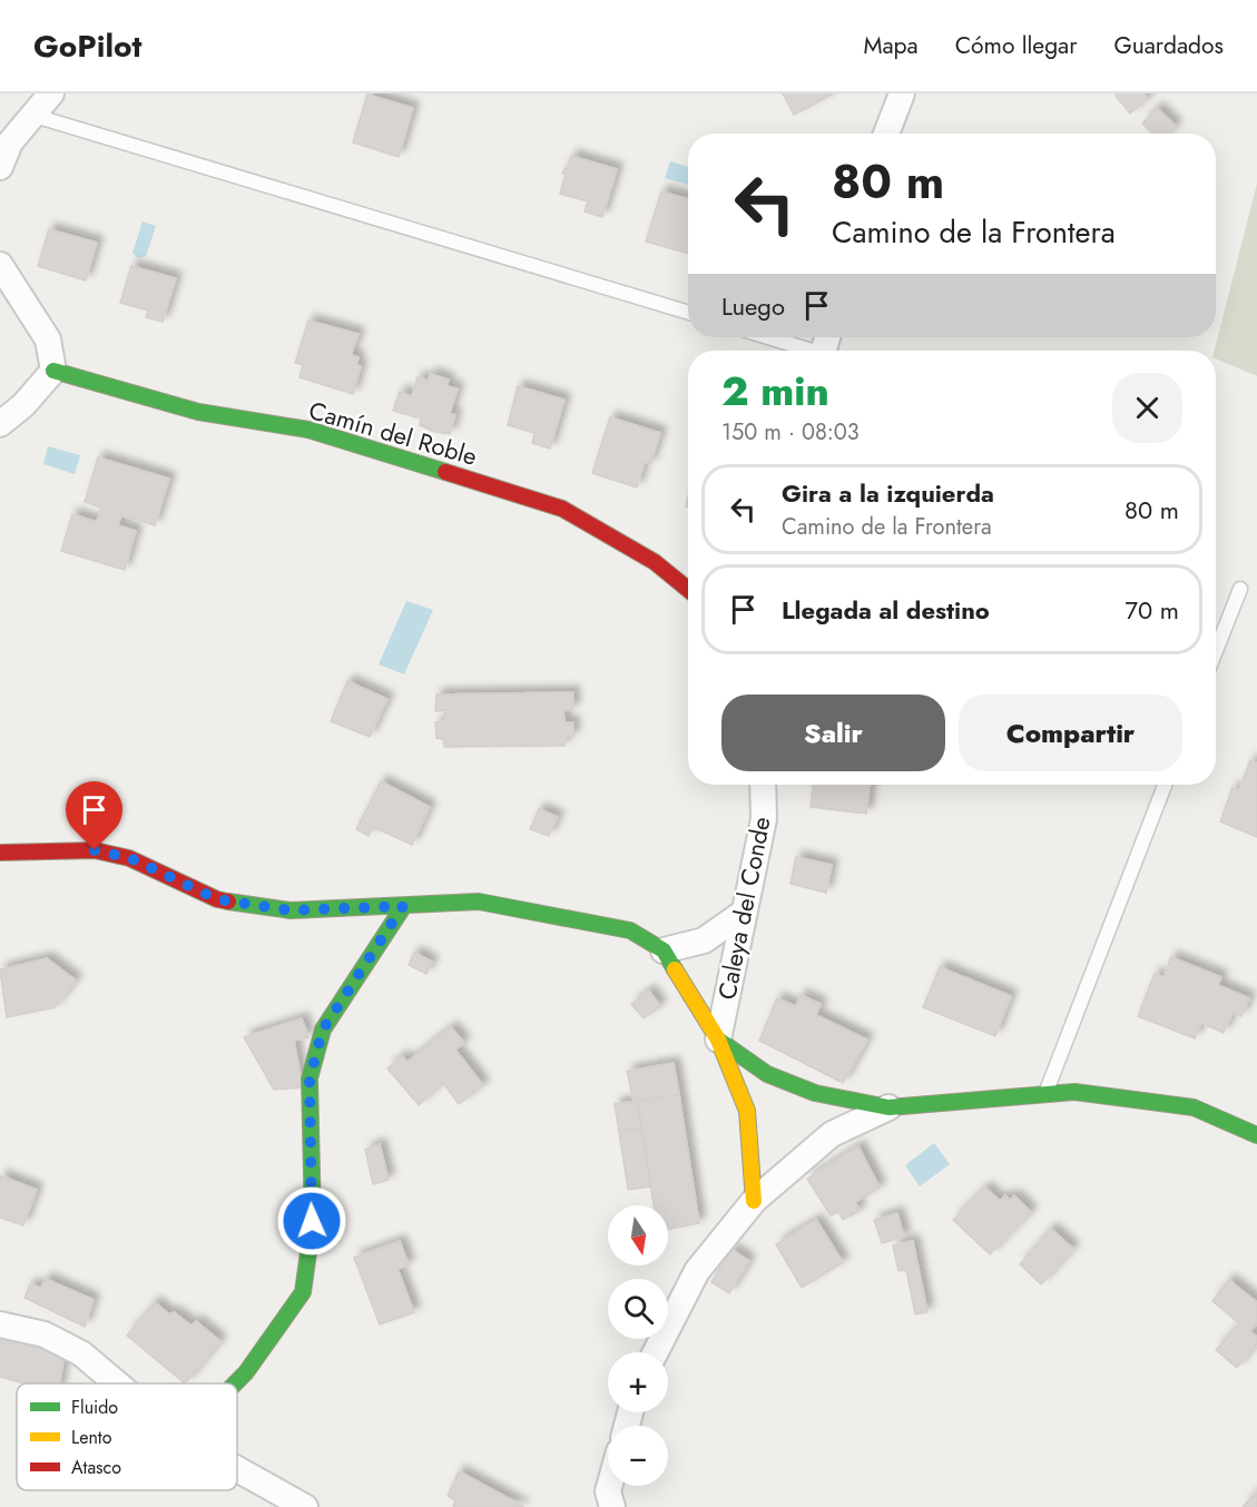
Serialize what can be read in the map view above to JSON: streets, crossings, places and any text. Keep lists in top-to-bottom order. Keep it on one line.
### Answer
{"streets":{"street":["Camín del Roble","Caleya del Conde"]},"legend":["Fluido","Lento","Atasco"],"north":"bottom","page":{"header":"GoPilot","nav":["Mapa","Cómo llegar","Guardados"],"turn":["80 m","Camino de la Frontera"],"then":"Luego","heading":["2 min","150 m · 08:03"],"list":[{"name":"Gira a la izquierda","note":"Camino de la Frontera","value":"80 m"},{"name":"Llegada al destino","value":"70 m"}],"buttons":["Salir","Compartir"],"map_buttons":["+","−"]}}
